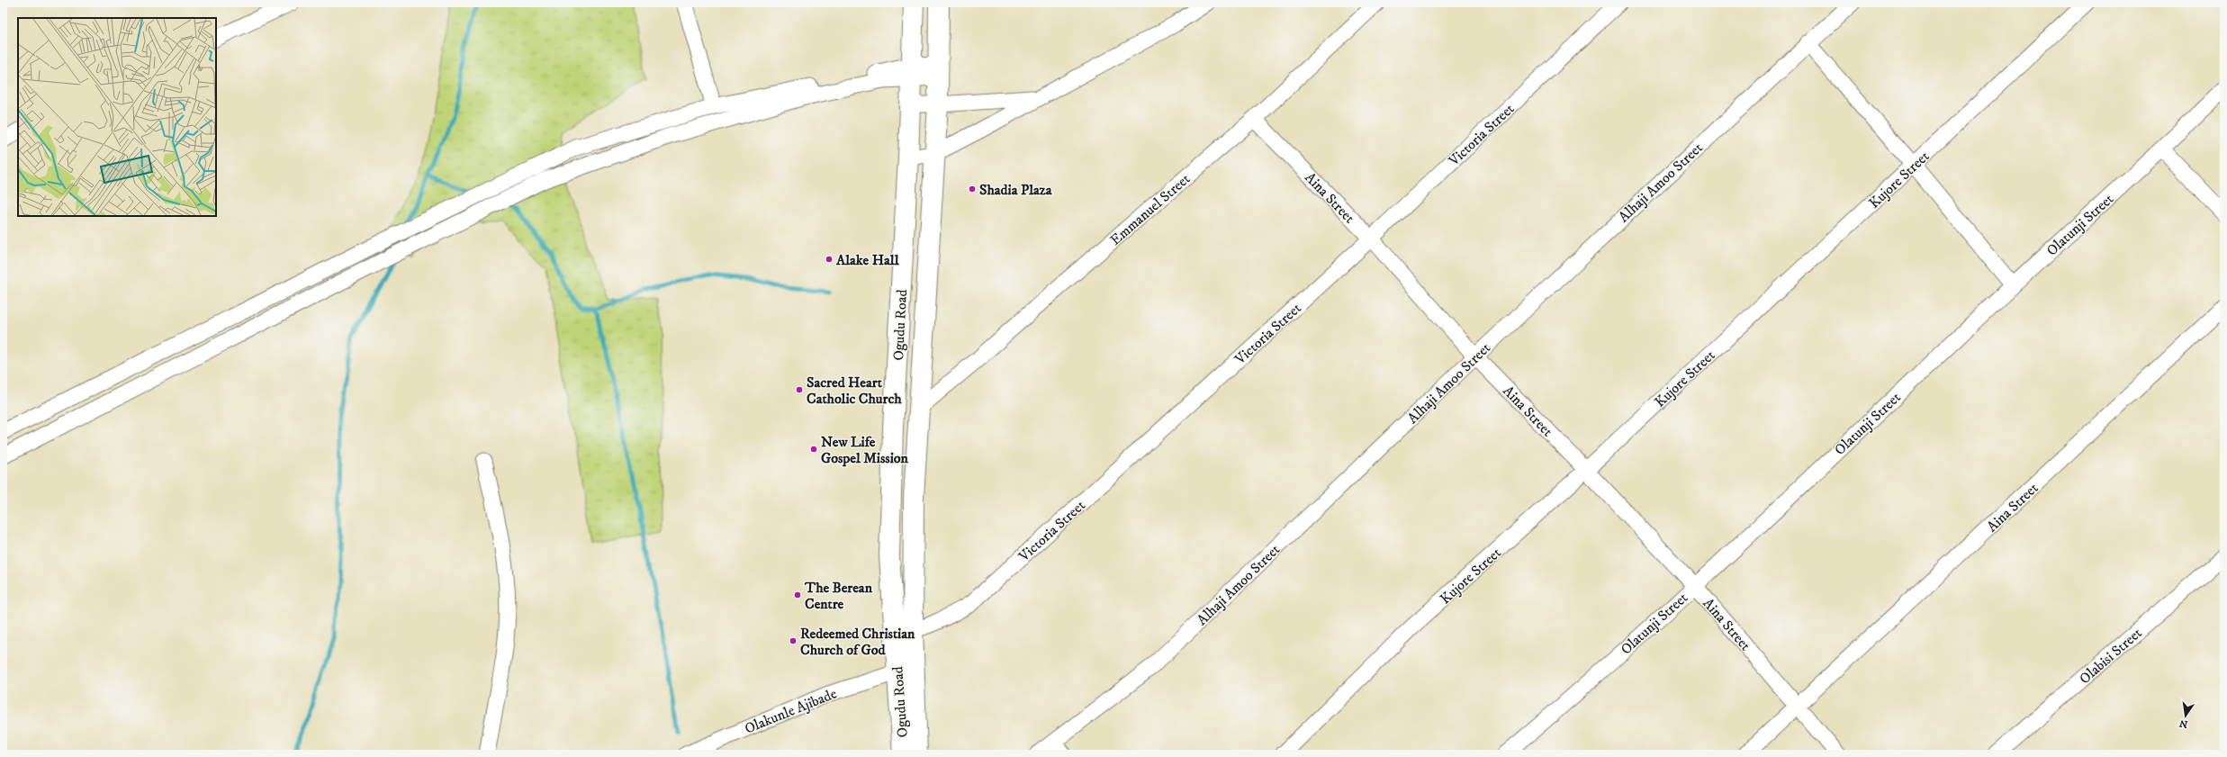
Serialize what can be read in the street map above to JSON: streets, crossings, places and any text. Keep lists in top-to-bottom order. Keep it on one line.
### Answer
{"streets":{"main road":["Ogudu Road"],"street":["Victoria Street","Kujore Street","Alhaji Amoo Street","Aina Street","Emmanuel Street","Olatunji Street","Olabisi Street","Olakunle Ajibade"]},"crossings":[["Victoria Street","Aina Street"],["Victoria Street","Ogudu Road"],["Kujore Street","Aina Street"],["Alhaji Amoo Street","Aina Street"],["Aina Street","Emmanuel Street"],["Aina Street","Olatunji Street"],["Emmanuel Street","Ogudu Road"],["Ogudu Road","Olakunle Ajibade"]],"places":["Shadia Plaza","Alake Hall","Sacred Heart Catholic Church","New Life Gospel Mission","The Berean Centre","Redeemed Christian Church of God"],"north":"bottom"}
